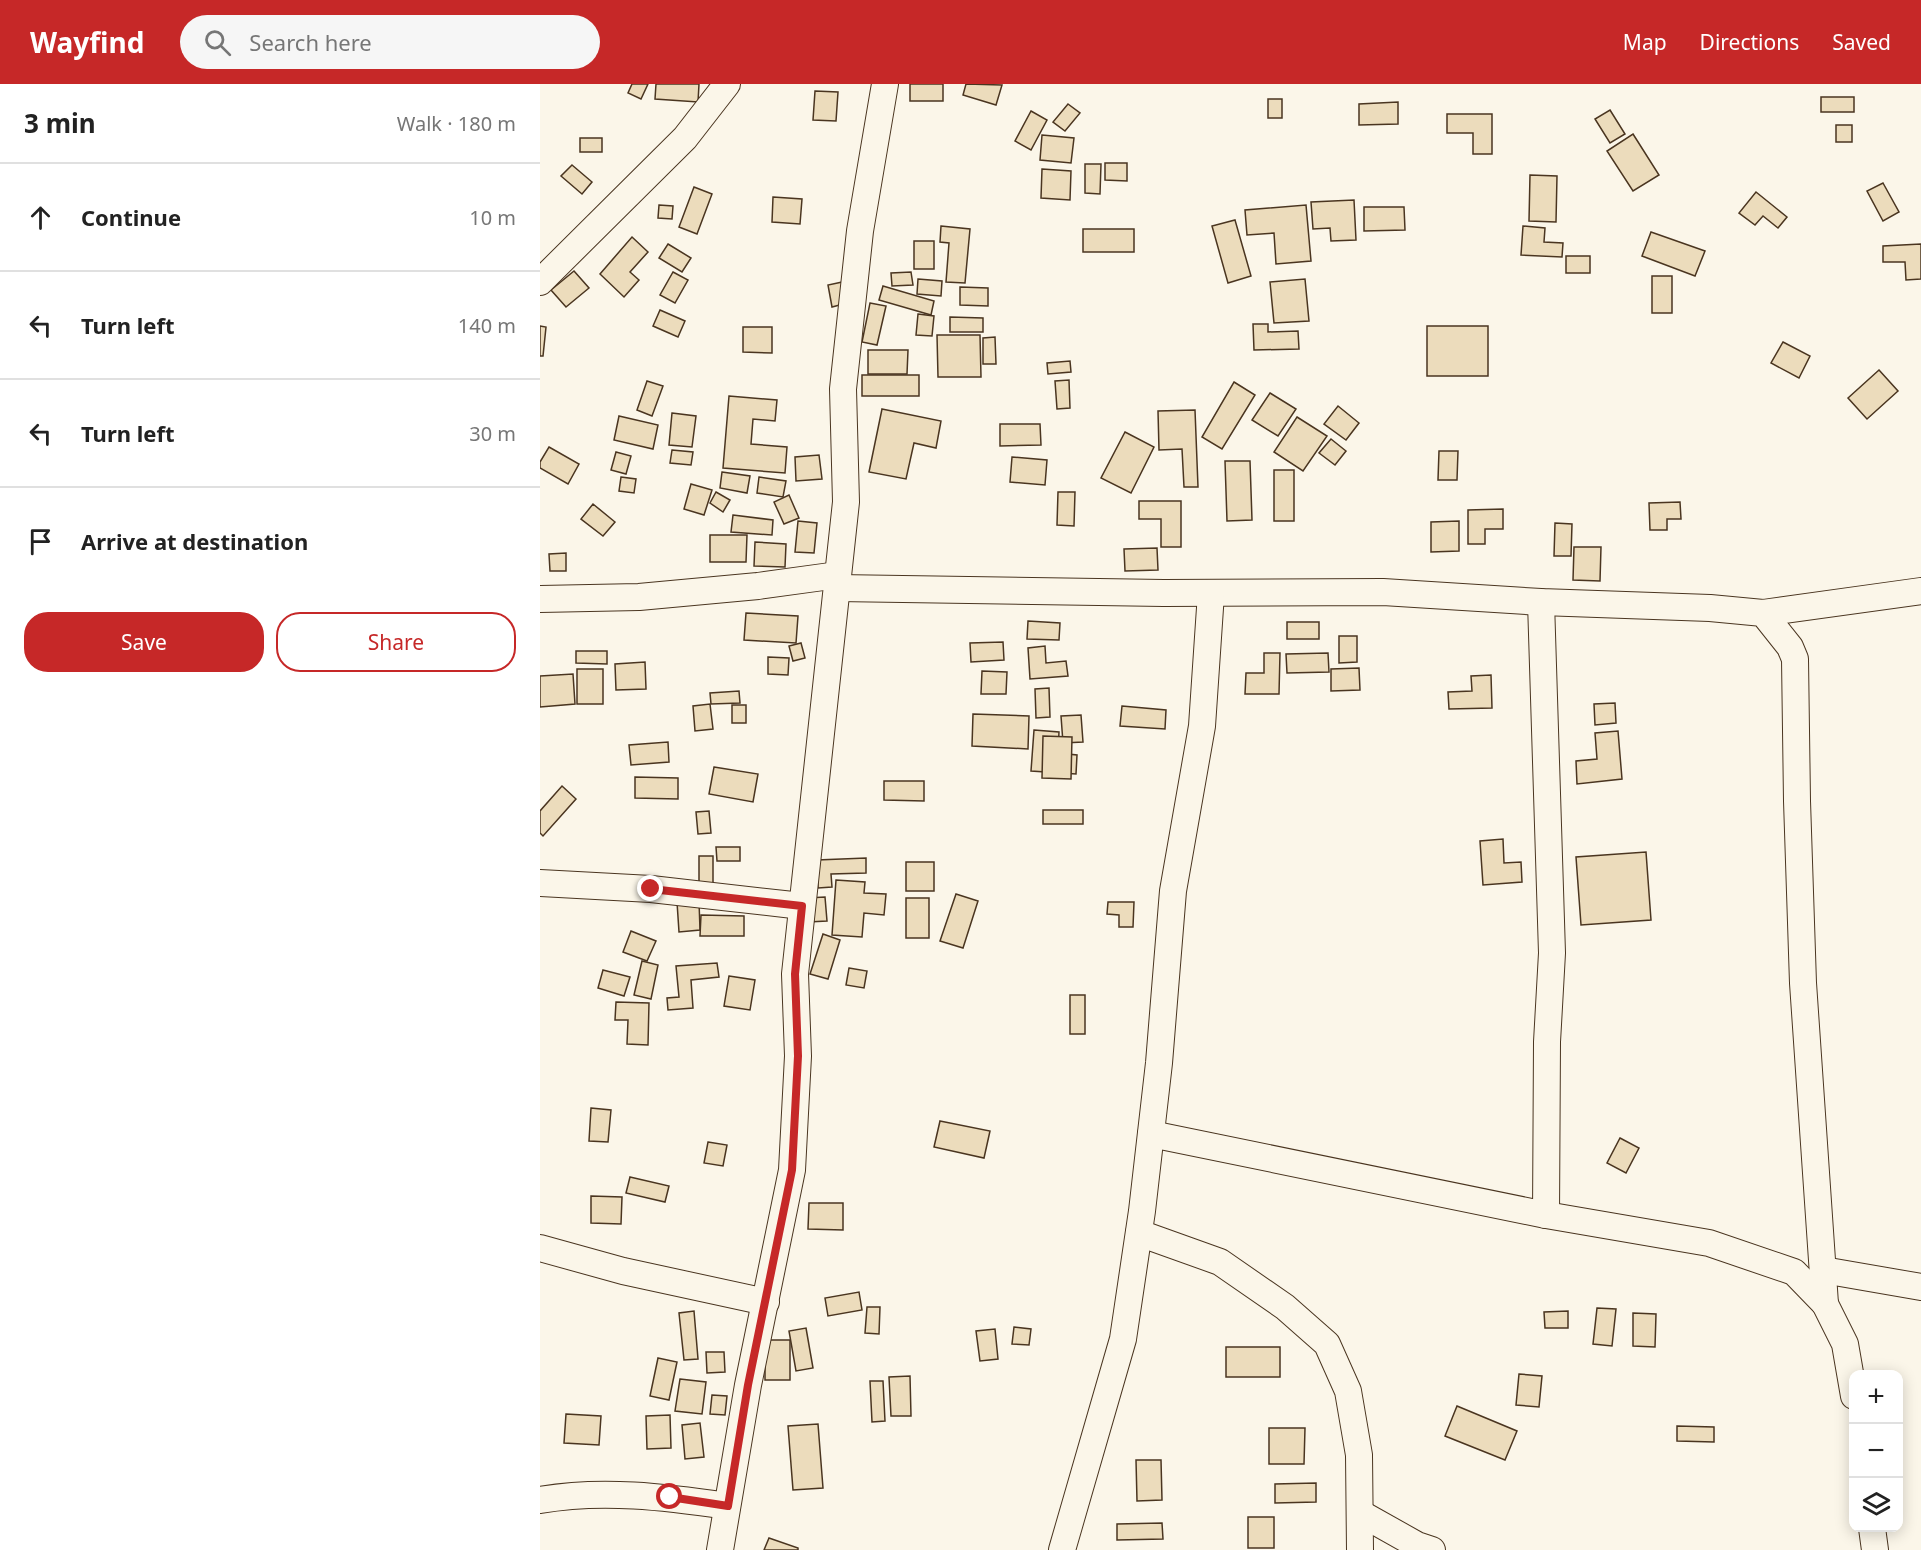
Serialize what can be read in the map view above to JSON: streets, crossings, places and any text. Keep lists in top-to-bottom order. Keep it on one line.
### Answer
{"page":{"header":"Wayfind","search":"Search here","nav":["Map","Directions","Saved"],"heading":["3 min","Walk · 180 m"],"list":[["Continue","10 m"],["Turn left","140 m"],["Turn left","30 m"],"Arrive at destination"],"buttons":["Save","Share"],"map_buttons":["+","−"]}}
